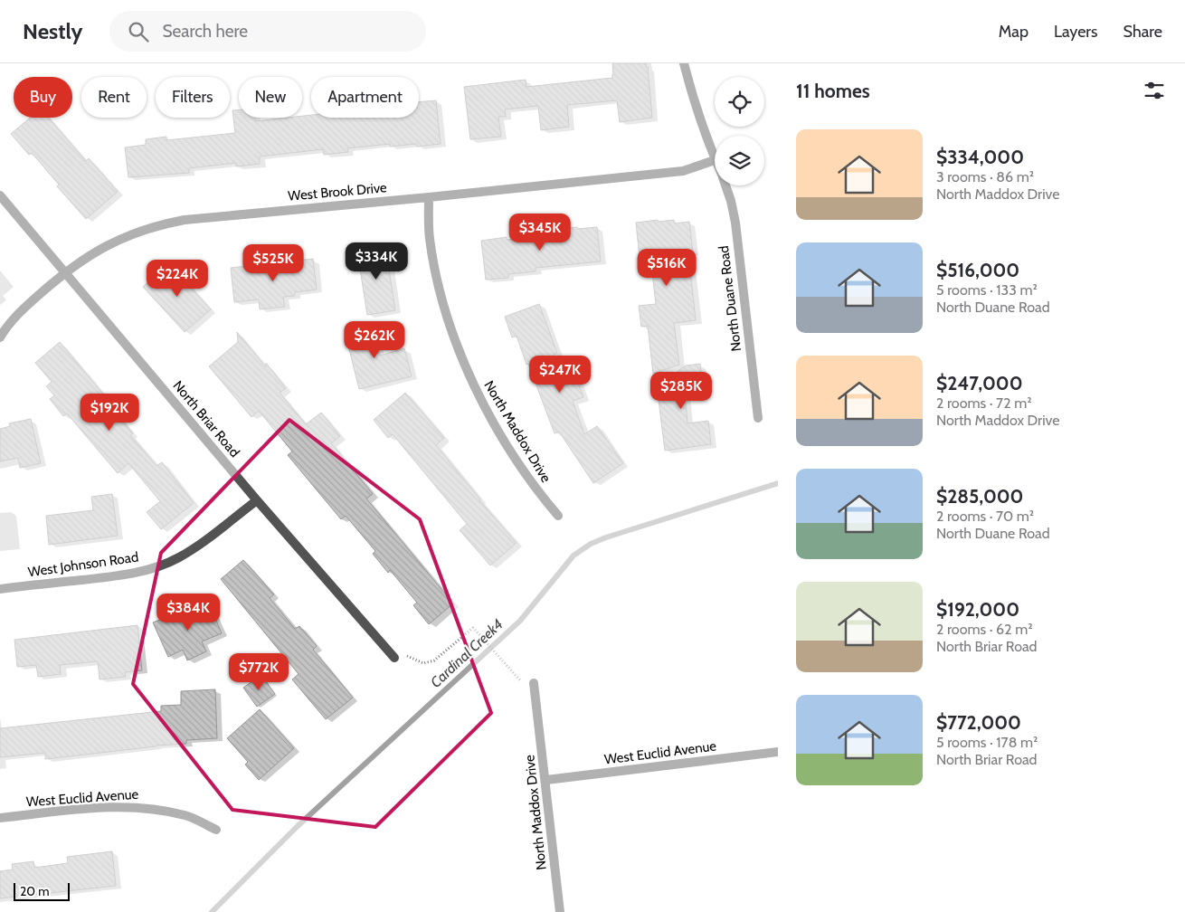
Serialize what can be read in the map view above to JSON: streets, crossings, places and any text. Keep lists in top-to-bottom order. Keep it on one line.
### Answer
{"streets":{"street":["West Brook Drive","North Duane Road","North Briar Road","North Maddox Drive","West Johnson Road","West Euclid Avenue"]},"crossings":[["West Brook Drive","North Duane Road"],["West Brook Drive","North Briar Road"],["West Brook Drive","North Maddox Drive"],["North Briar Road","West Johnson Road"],["North Maddox Drive","West Euclid Avenue"]],"water":["Cardinal Creek4"],"scale_bar":"20 m","page":{"header":"Nestly","search":"Search here","nav":["Map","Layers","Share"],"heading":"11 homes","chip":["Buy","Rent","Filters","New","Apartment"],"list":[{"name":"$334,000","note":"3 rooms · 86 m² · North Maddox Drive"},{"name":"$516,000","note":"5 rooms · 133 m² · North Duane Road"},{"name":"$247,000","note":"2 rooms · 72 m² · North Maddox Drive"},{"name":"$285,000","note":"2 rooms · 70 m² · North Duane Road"},{"name":"$192,000","note":"2 rooms · 62 m² · North Briar Road"},{"name":"$772,000","note":"5 rooms · 178 m² · North Briar Road"}],"price":["$345K","$334K","$525K","$516K","$224K","$262K","$247K","$285K","$192K","$384K","$772K"],"scale":"20 m"}}
